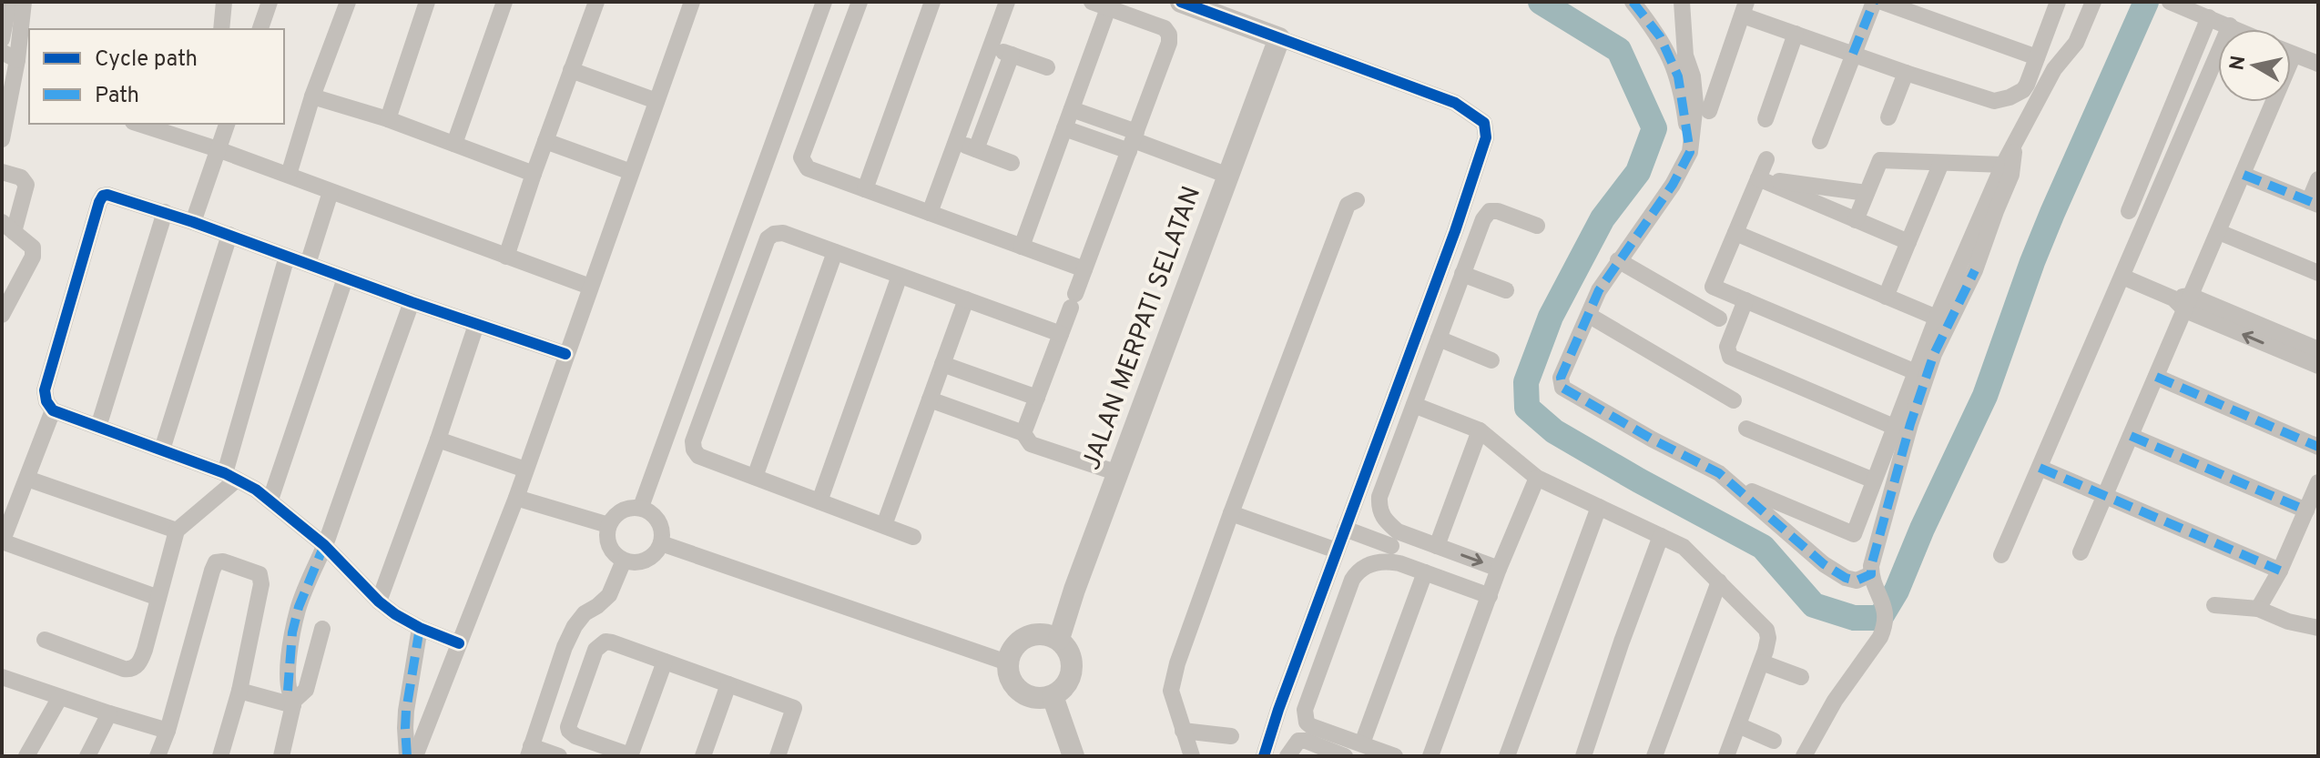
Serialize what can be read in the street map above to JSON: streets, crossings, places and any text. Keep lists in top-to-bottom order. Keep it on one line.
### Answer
{"streets":{"street":["JALAN MERPATI SELATAN"]},"legend":["Cycle path","Path"],"north":"left"}
